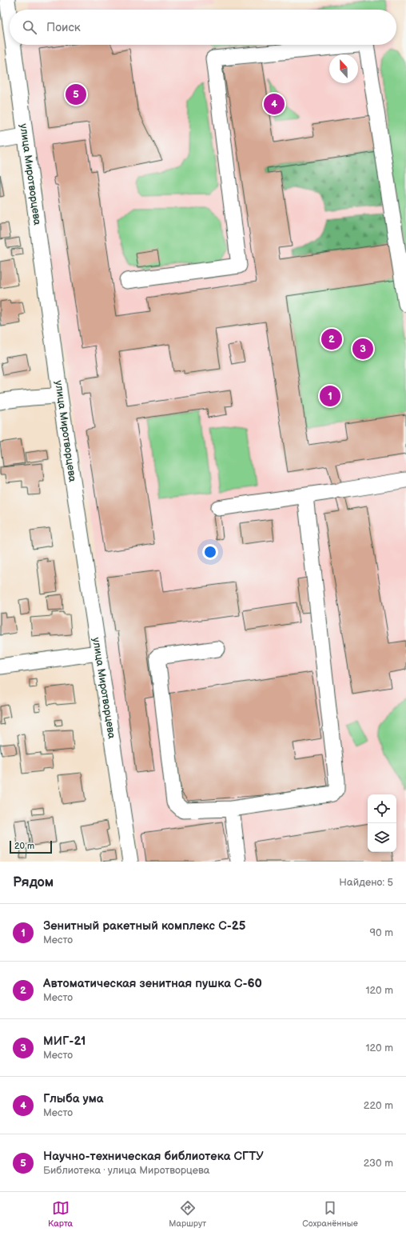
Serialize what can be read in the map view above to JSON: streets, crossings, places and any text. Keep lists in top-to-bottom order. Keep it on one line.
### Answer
{"streets":{"street":["улица Миротворцева"]},"scale_bar":"20 m","north":"top","page":{"search":"Поиск","pins":["5","4","2","3","1"],"scale":"20 m","heading":["Рядом","Найдено: 5"],"list":[{"mark":"1","name":"Зенитный ракетный комплекс С-25","note":"Место","value":"90 m"},{"mark":"2","name":"Автоматическая зенитная пушка С-60","note":"Место","value":"120 m"},{"mark":"3","name":"МИГ-21","note":"Место","value":"120 m"},{"mark":"4","name":"Глыба ума","note":"Место","value":"220 m"},{"mark":"5","name":"Научно-техническая библиотека СГТУ","note":"Библиотека · улица Миротворцева","value":"230 m"}],"nav":["Карта","Маршрут","Сохранённые"]}}
